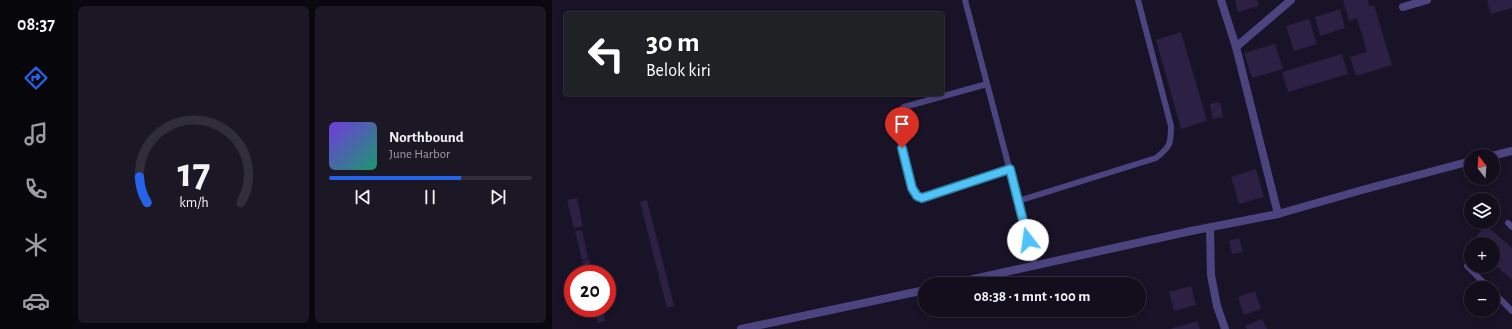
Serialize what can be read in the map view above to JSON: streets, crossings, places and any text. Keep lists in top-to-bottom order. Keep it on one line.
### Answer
{"north":"top","page":{"tabs":"08:37","turn":["30 m","Belok kiri"],"song":["Northbound","June Harbor"],"map_buttons":["+","−"],"limit":"20","trip":"08:38 · 1 mnt · 100 m","gauge":["17","km/h"]}}
